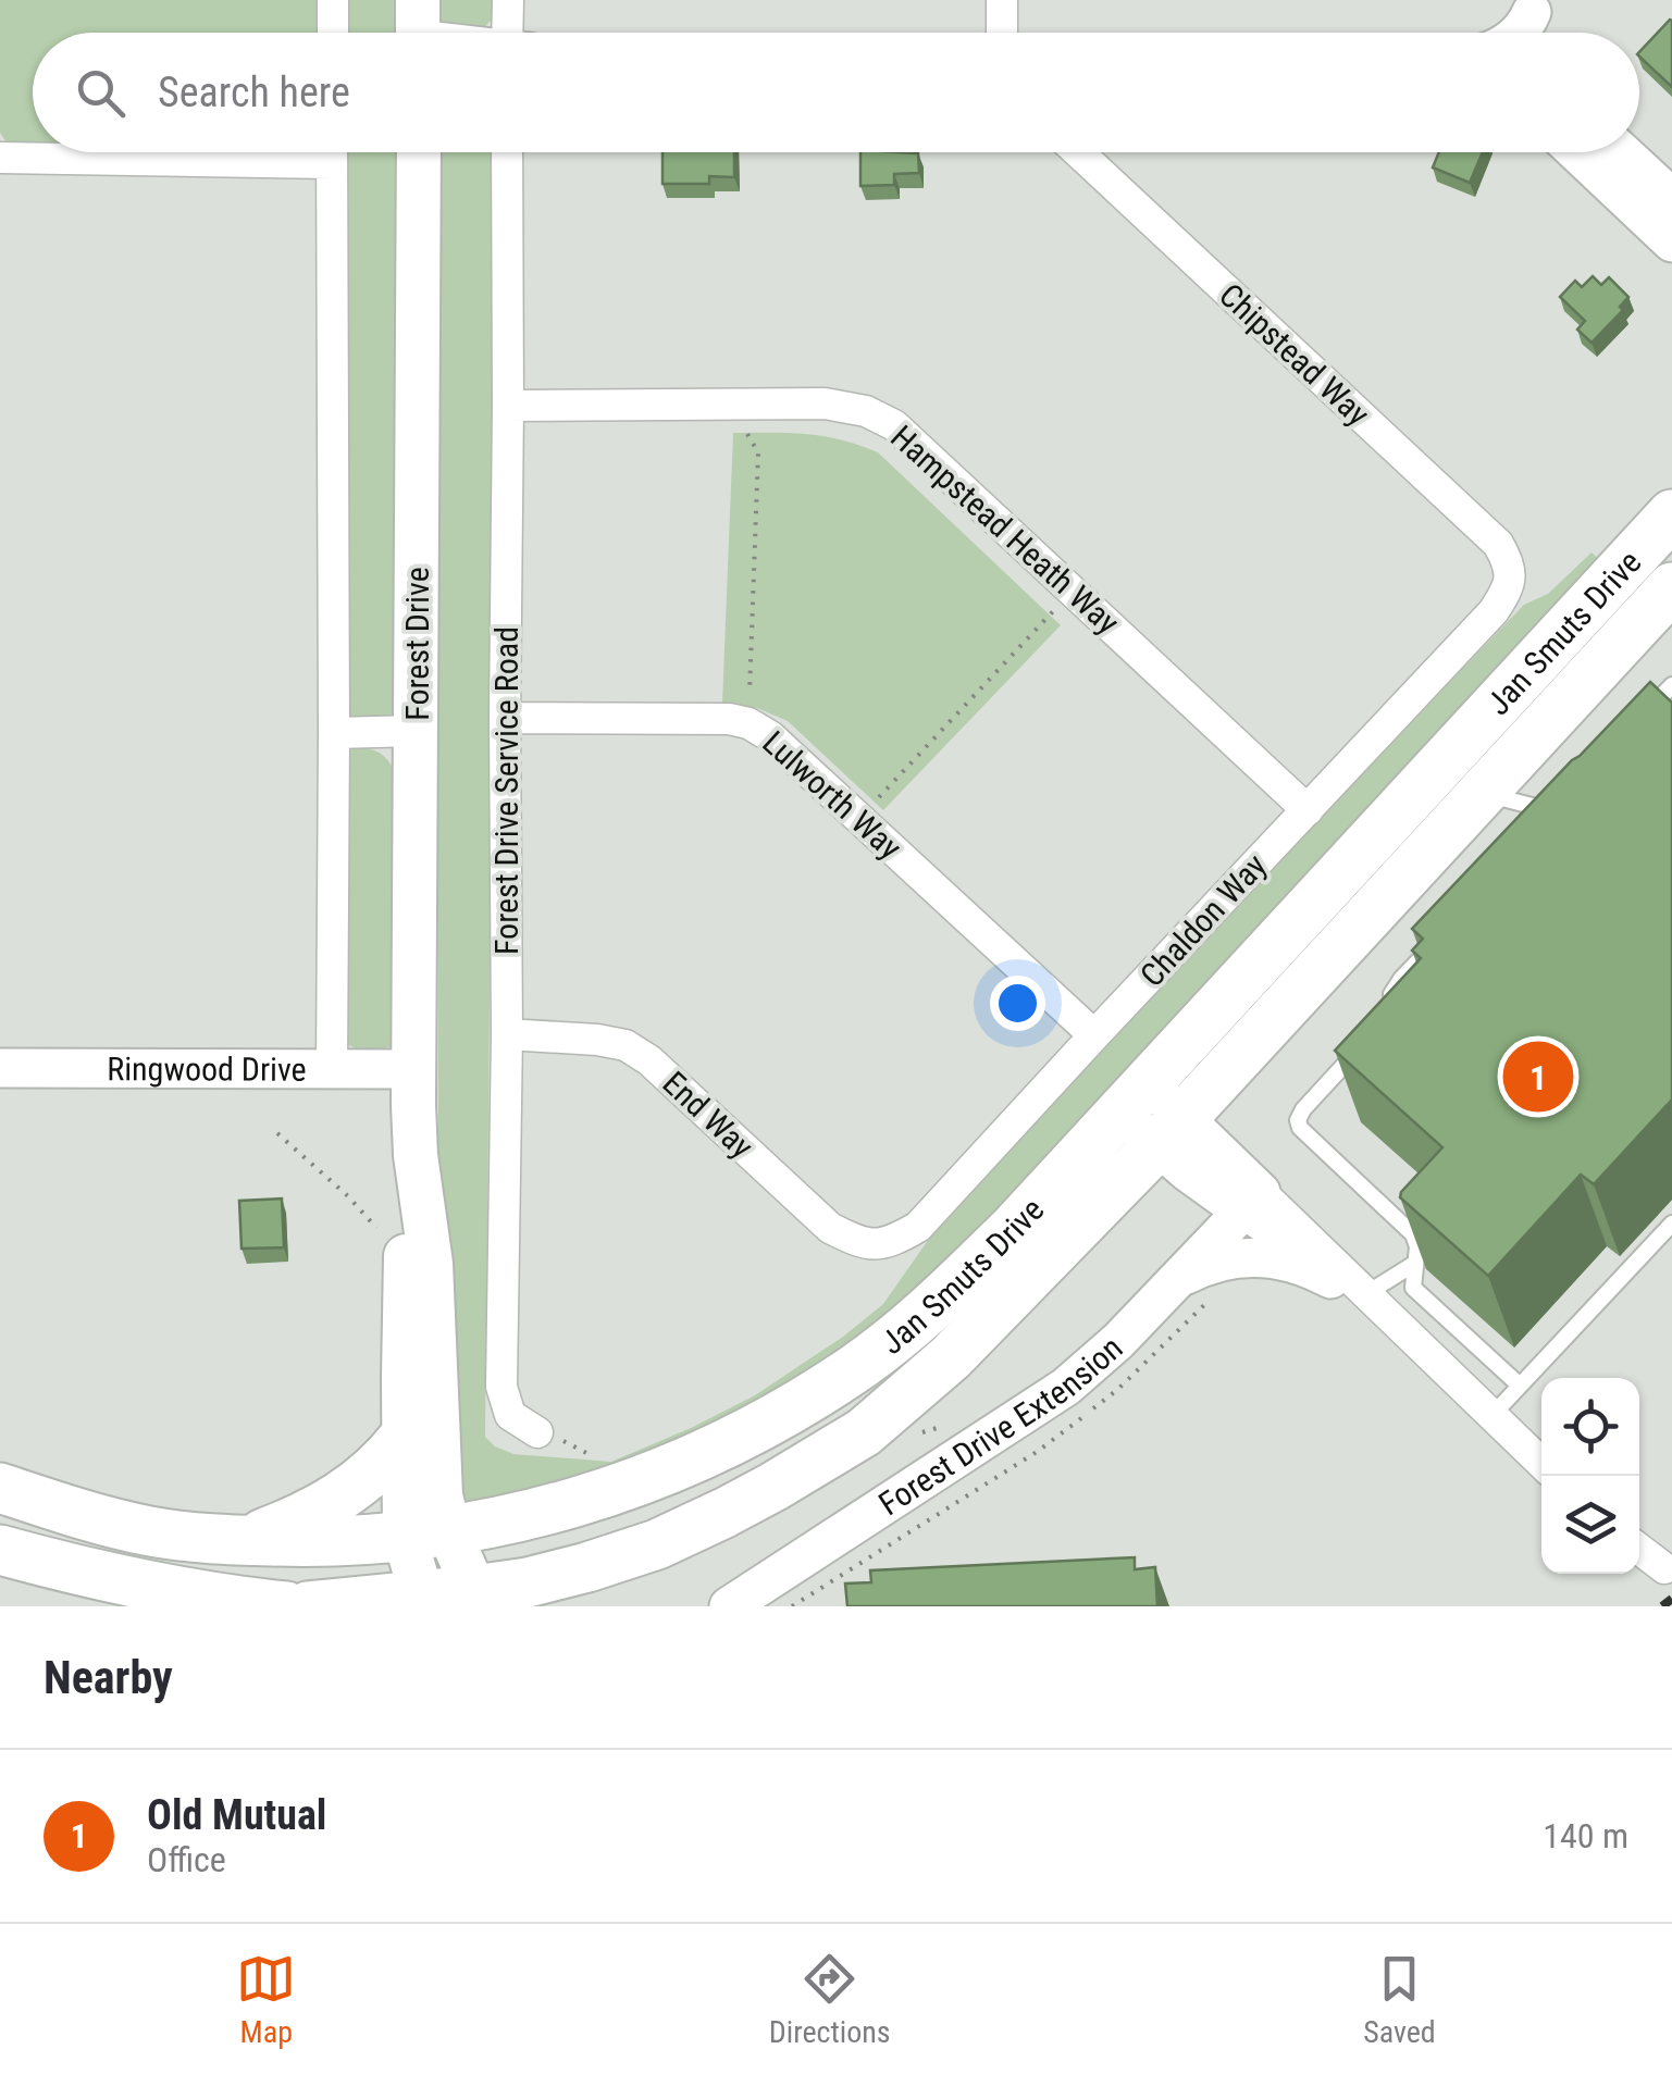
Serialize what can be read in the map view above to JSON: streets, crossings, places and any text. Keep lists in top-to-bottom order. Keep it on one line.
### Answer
{"streets":{"main road":["Jan Smuts Drive","Forest Drive"],"street":["Chipstead Way","Hampstead Heath Way","Forest Drive Service Road","Lulworth Way","Chaldon Way","Ringwood Drive","End Way","Forest Drive Extension"]},"crossings":[["Chipstead Way","Chaldon Way"],["Hampstead Heath Way","Forest Drive Service Road"],["Hampstead Heath Way","Chaldon Way"],["Jan Smuts Drive","Forest Drive"],["Forest Drive","Ringwood Drive"],["Forest Drive Service Road","Lulworth Way"],["Forest Drive Service Road","End Way"],["Lulworth Way","Chaldon Way"],["Chaldon Way","End Way"]],"page":{"search":"Search here","pins":"1","heading":"Nearby","list":[{"mark":"1","name":"Old Mutual","note":"Office","value":"140 m"}],"nav":["Map","Directions","Saved"]}}
